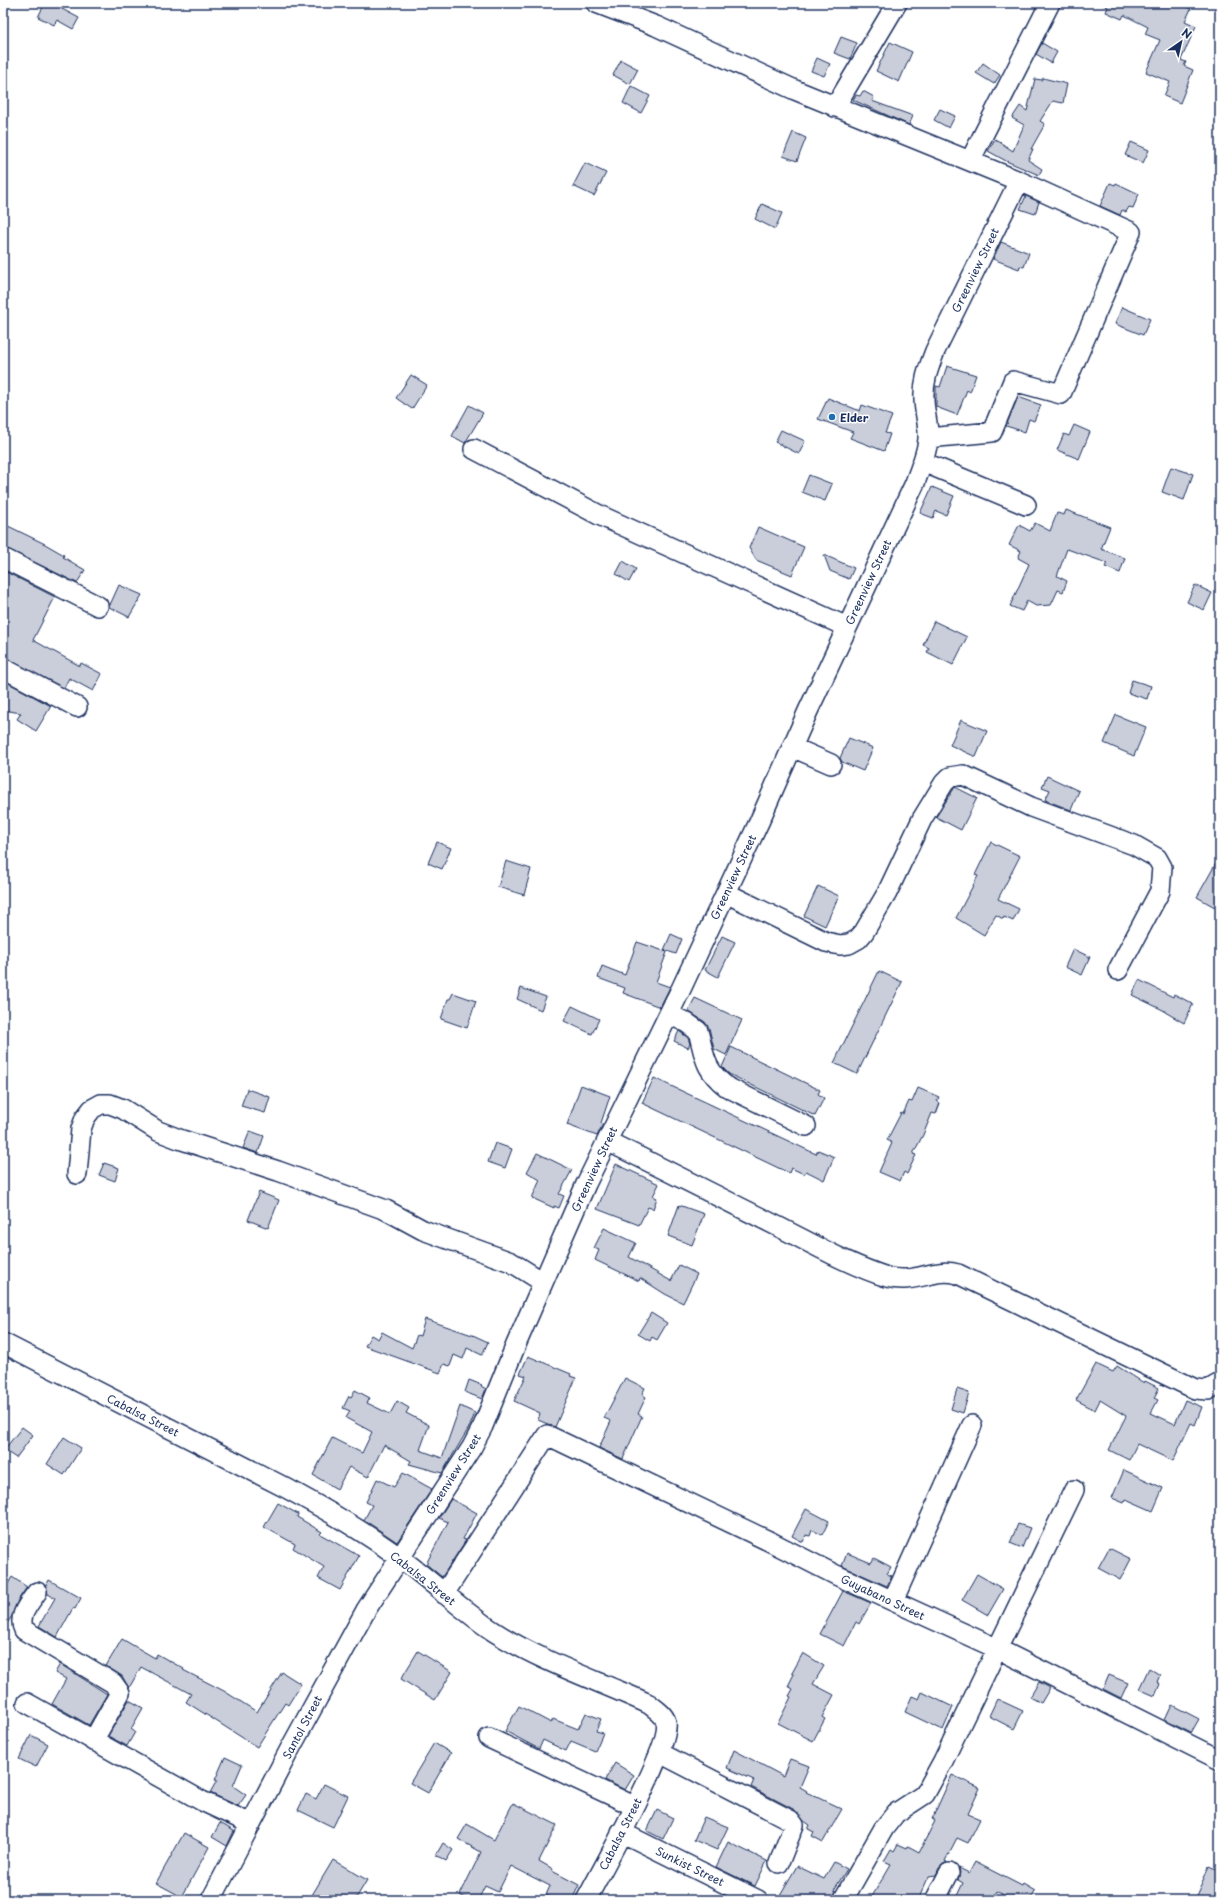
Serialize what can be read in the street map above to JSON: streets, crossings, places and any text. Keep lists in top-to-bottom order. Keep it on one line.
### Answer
{"streets":{"street":["Greenview Street","Cabalsa Street","Guyabano Street","Santol Street","Sunkist Street"]},"crossings":[["Greenview Street","Cabalsa Street"],["Greenview Street","Santol Street"],["Cabalsa Street","Guyabano Street"],["Cabalsa Street","Santol Street"],["Cabalsa Street","Sunkist Street"]],"places":["Elder"],"north":"top right"}
